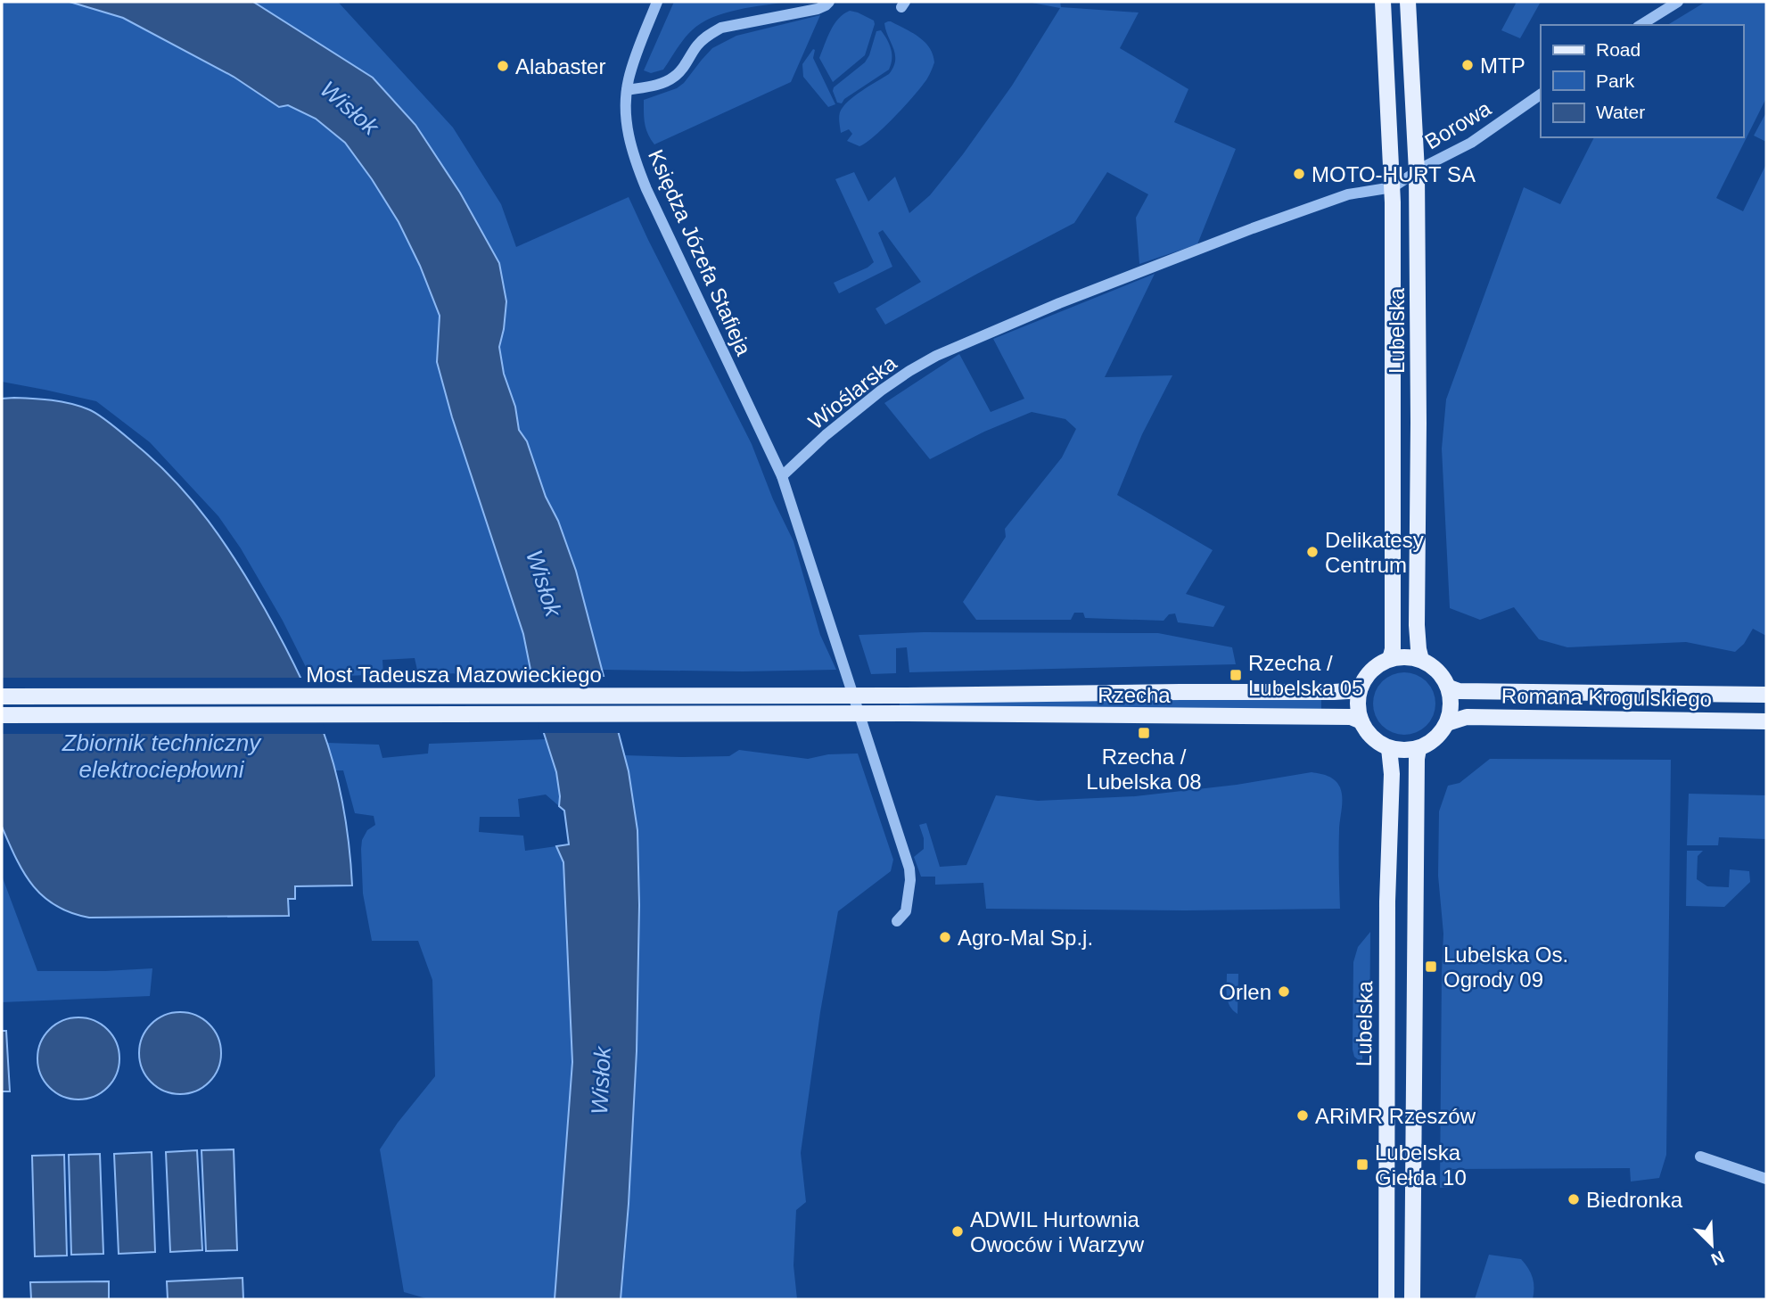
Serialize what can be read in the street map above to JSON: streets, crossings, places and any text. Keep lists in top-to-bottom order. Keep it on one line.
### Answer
{"streets":{"main road":["Lubelska","Most Tadeusza Mazowieckiego","Rzecha","Romana Krogulskiego"],"street":["Borowa","Księdza Józefa Stafieja","Wioślarska"]},"crossings":[["Borowa","Lubelska"],["Borowa","Wioślarska"],["Księdza Józefa Stafieja","Wioślarska"],["Lubelska","Wioślarska"],["Lubelska","Rzecha"],["Lubelska","Romana Krogulskiego"],["Most Tadeusza Mazowieckiego","Rzecha"],["Rzecha","Romana Krogulskiego"]],"water":["Wisłok","Zbiornik techniczny elektrociepłowni"],"places":{"other":["MTP","Alabaster","MOTO-HURT SA","Delikatesy Centrum","Agro-Mal Sp.j.","Orlen","ARiMR Rzeszów","Biedronka","ADWIL Hurtownia Owoców i Warzyw"],"transit":["Rzecha / Lubelska 05","Rzecha / Lubelska 08","Lubelska Os. Ogrody 09","Lubelska Giełda 10"]},"legend":["Road","Park","Water"],"north":"bottom right"}
